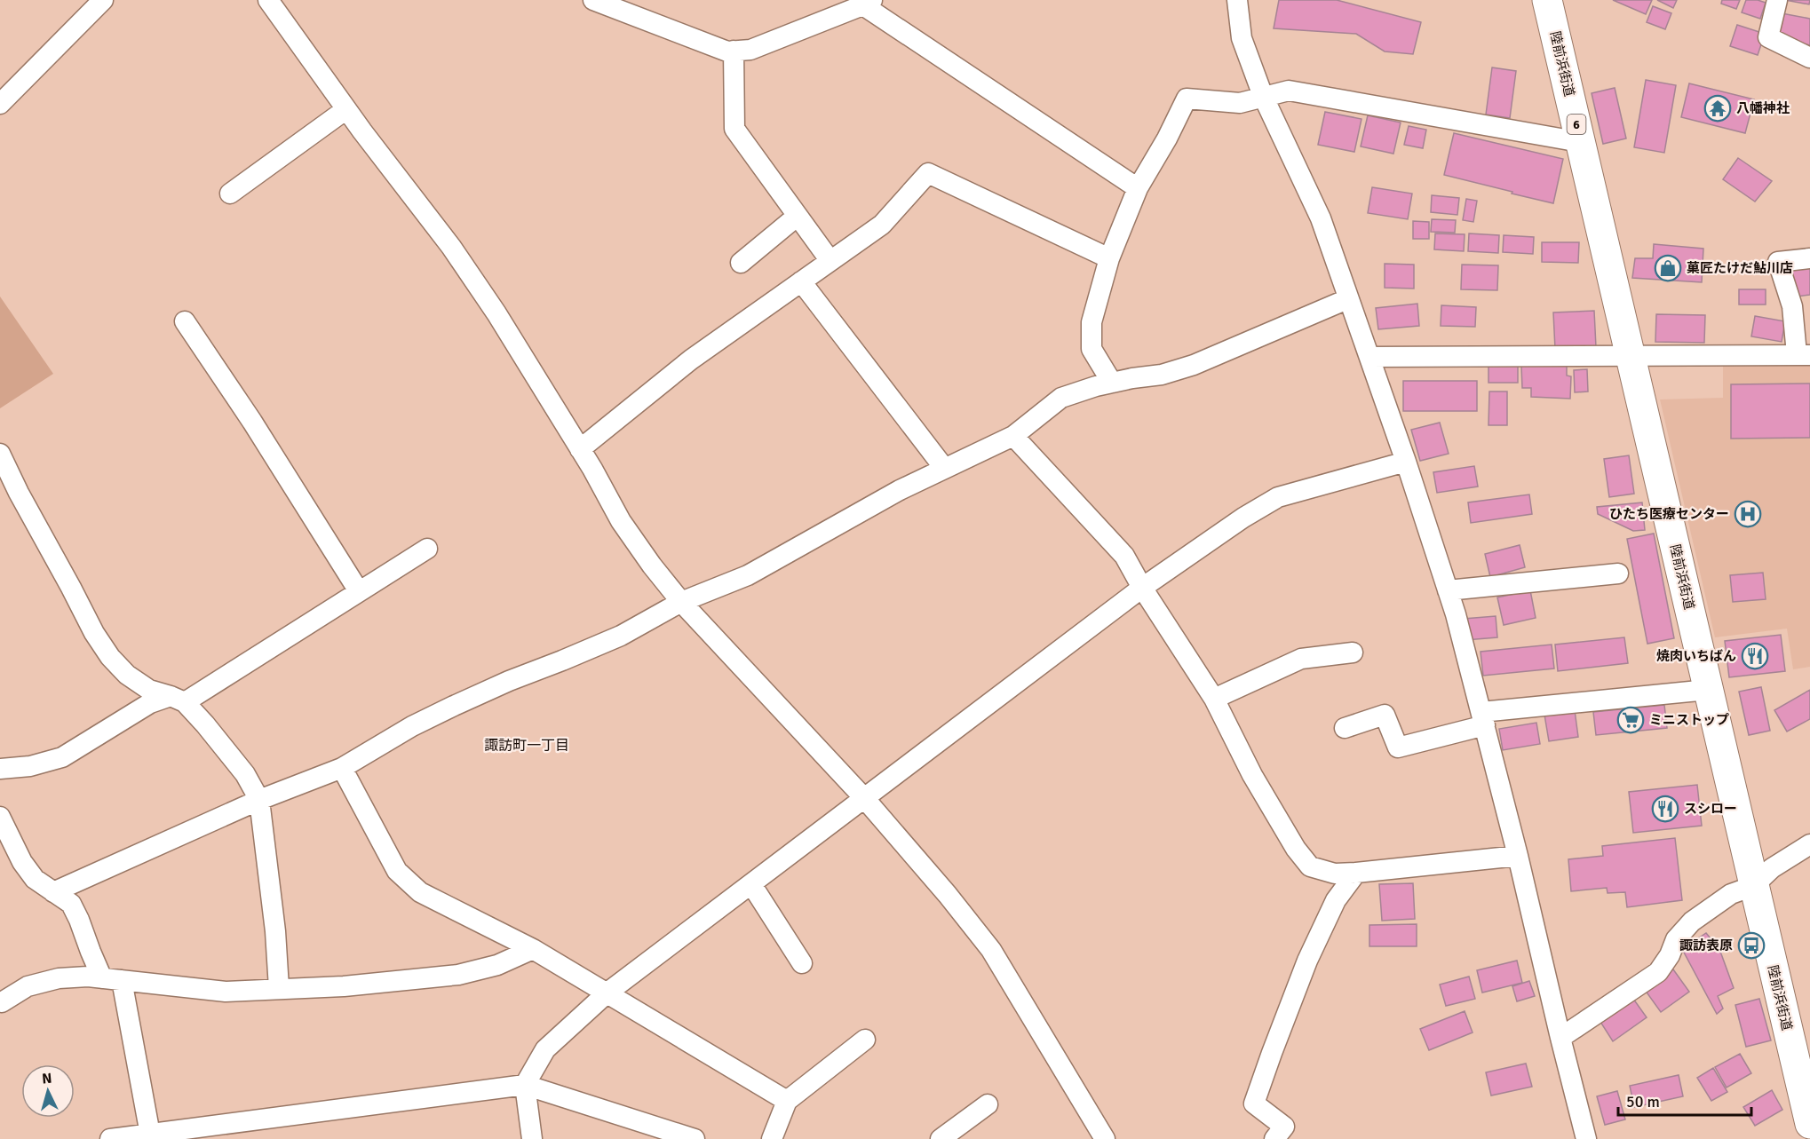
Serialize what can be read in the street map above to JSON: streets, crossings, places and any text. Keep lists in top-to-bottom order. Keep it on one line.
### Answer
{"streets":{"highway":["陸前浜街道","6"]},"districts":["諏訪町一丁目"],"places":{"temple":["八幡神社"],"shop":["菓匠たけだ鮎川店"],"hospital":["ひたち医療センター"],"restaurant":["焼肉いちばん","スシロー"],"supermarket":["ミニストップ"],"bus stop":["諏訪表原"]},"scale_bar":"50 m","north":"top"}
